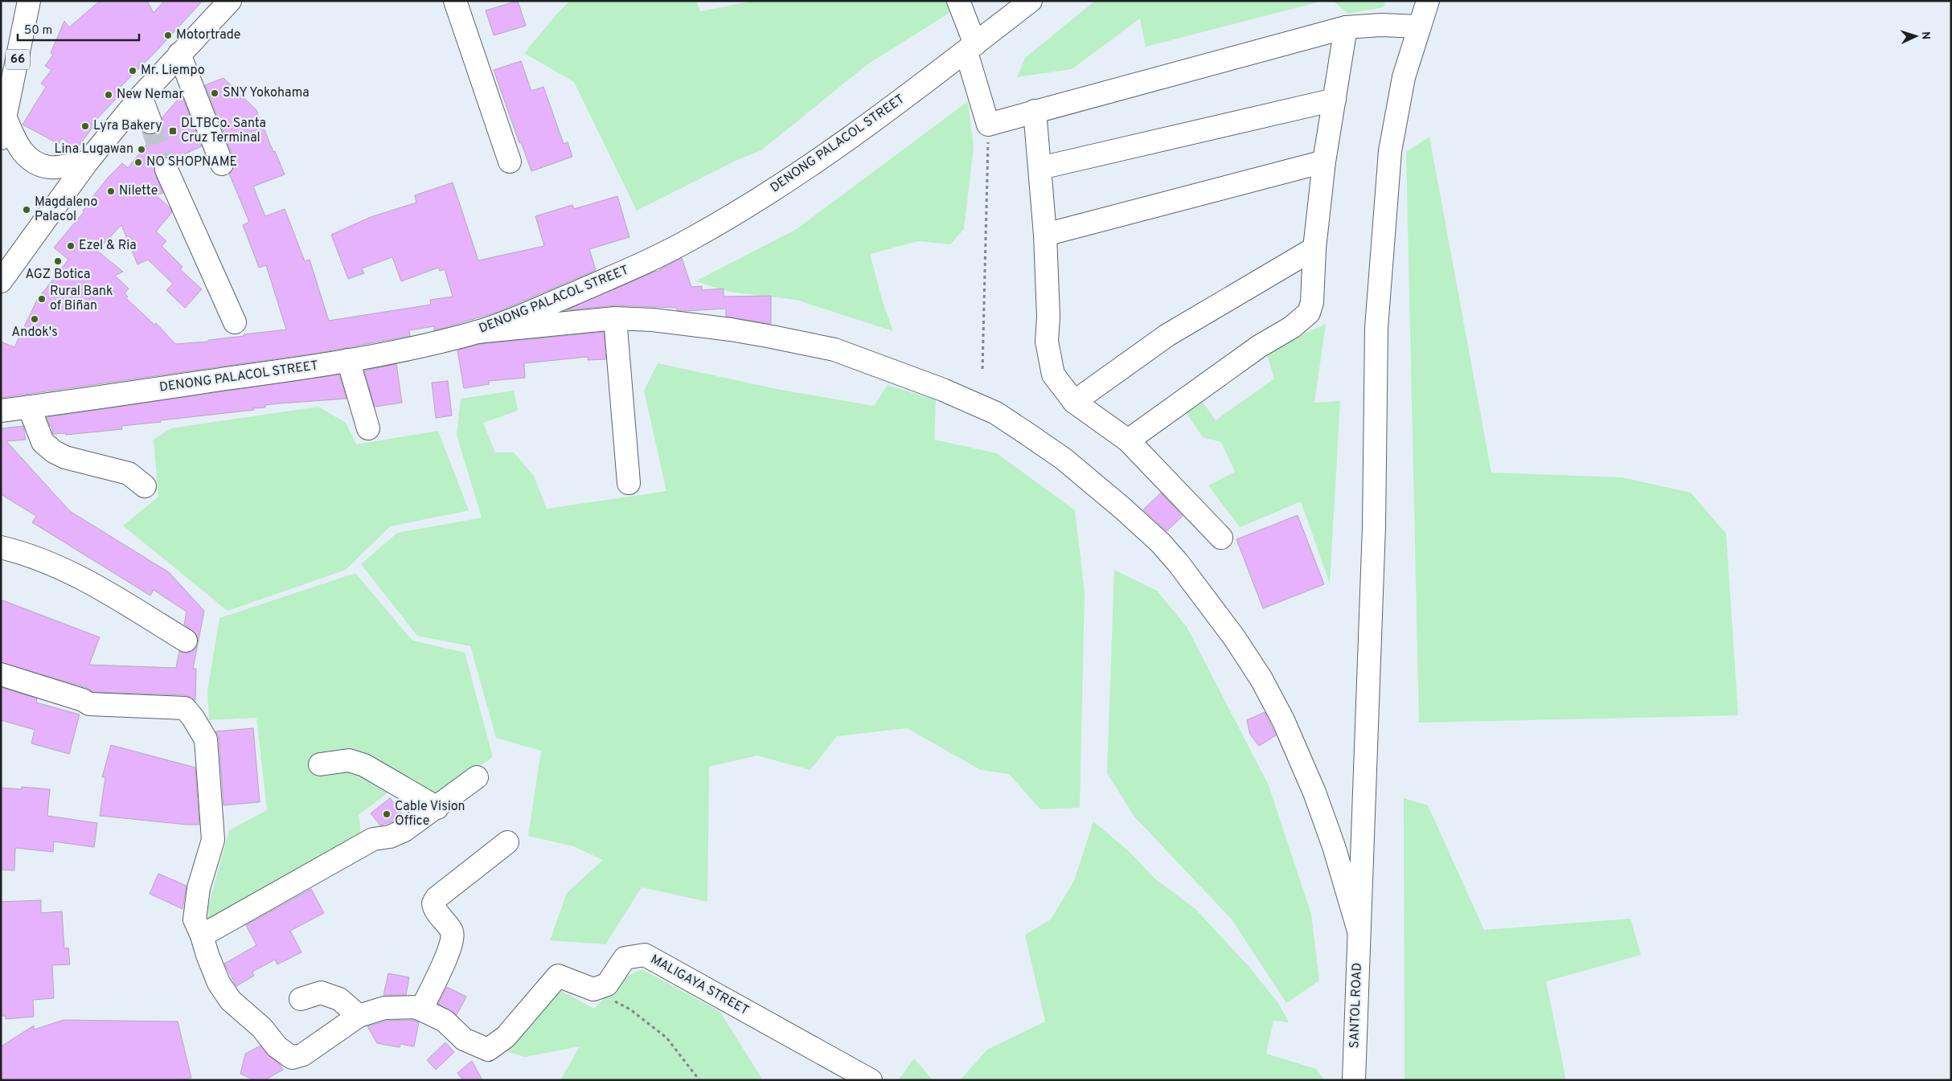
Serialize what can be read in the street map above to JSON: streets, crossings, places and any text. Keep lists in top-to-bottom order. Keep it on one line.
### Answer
{"streets":{"street":["66","DENONG PALACOL STREET","MALIGAYA STREET","SANTOL ROAD"]},"places":{"other":["Motortrade","Mr. Liempo","SNY Yokohama","New Nemar","Lyra Bakery","Lina Lugawan","NO SHOPNAME","Nilette","Magdaleno Palacol","Ezel & Ria","AGZ Botica","Rural Bank of Biñan","Andok's","Cable Vision Office"],"transit":["DLTBCo. Santa Cruz Terminal"]},"scale_bar":"50 m","north":"right"}
